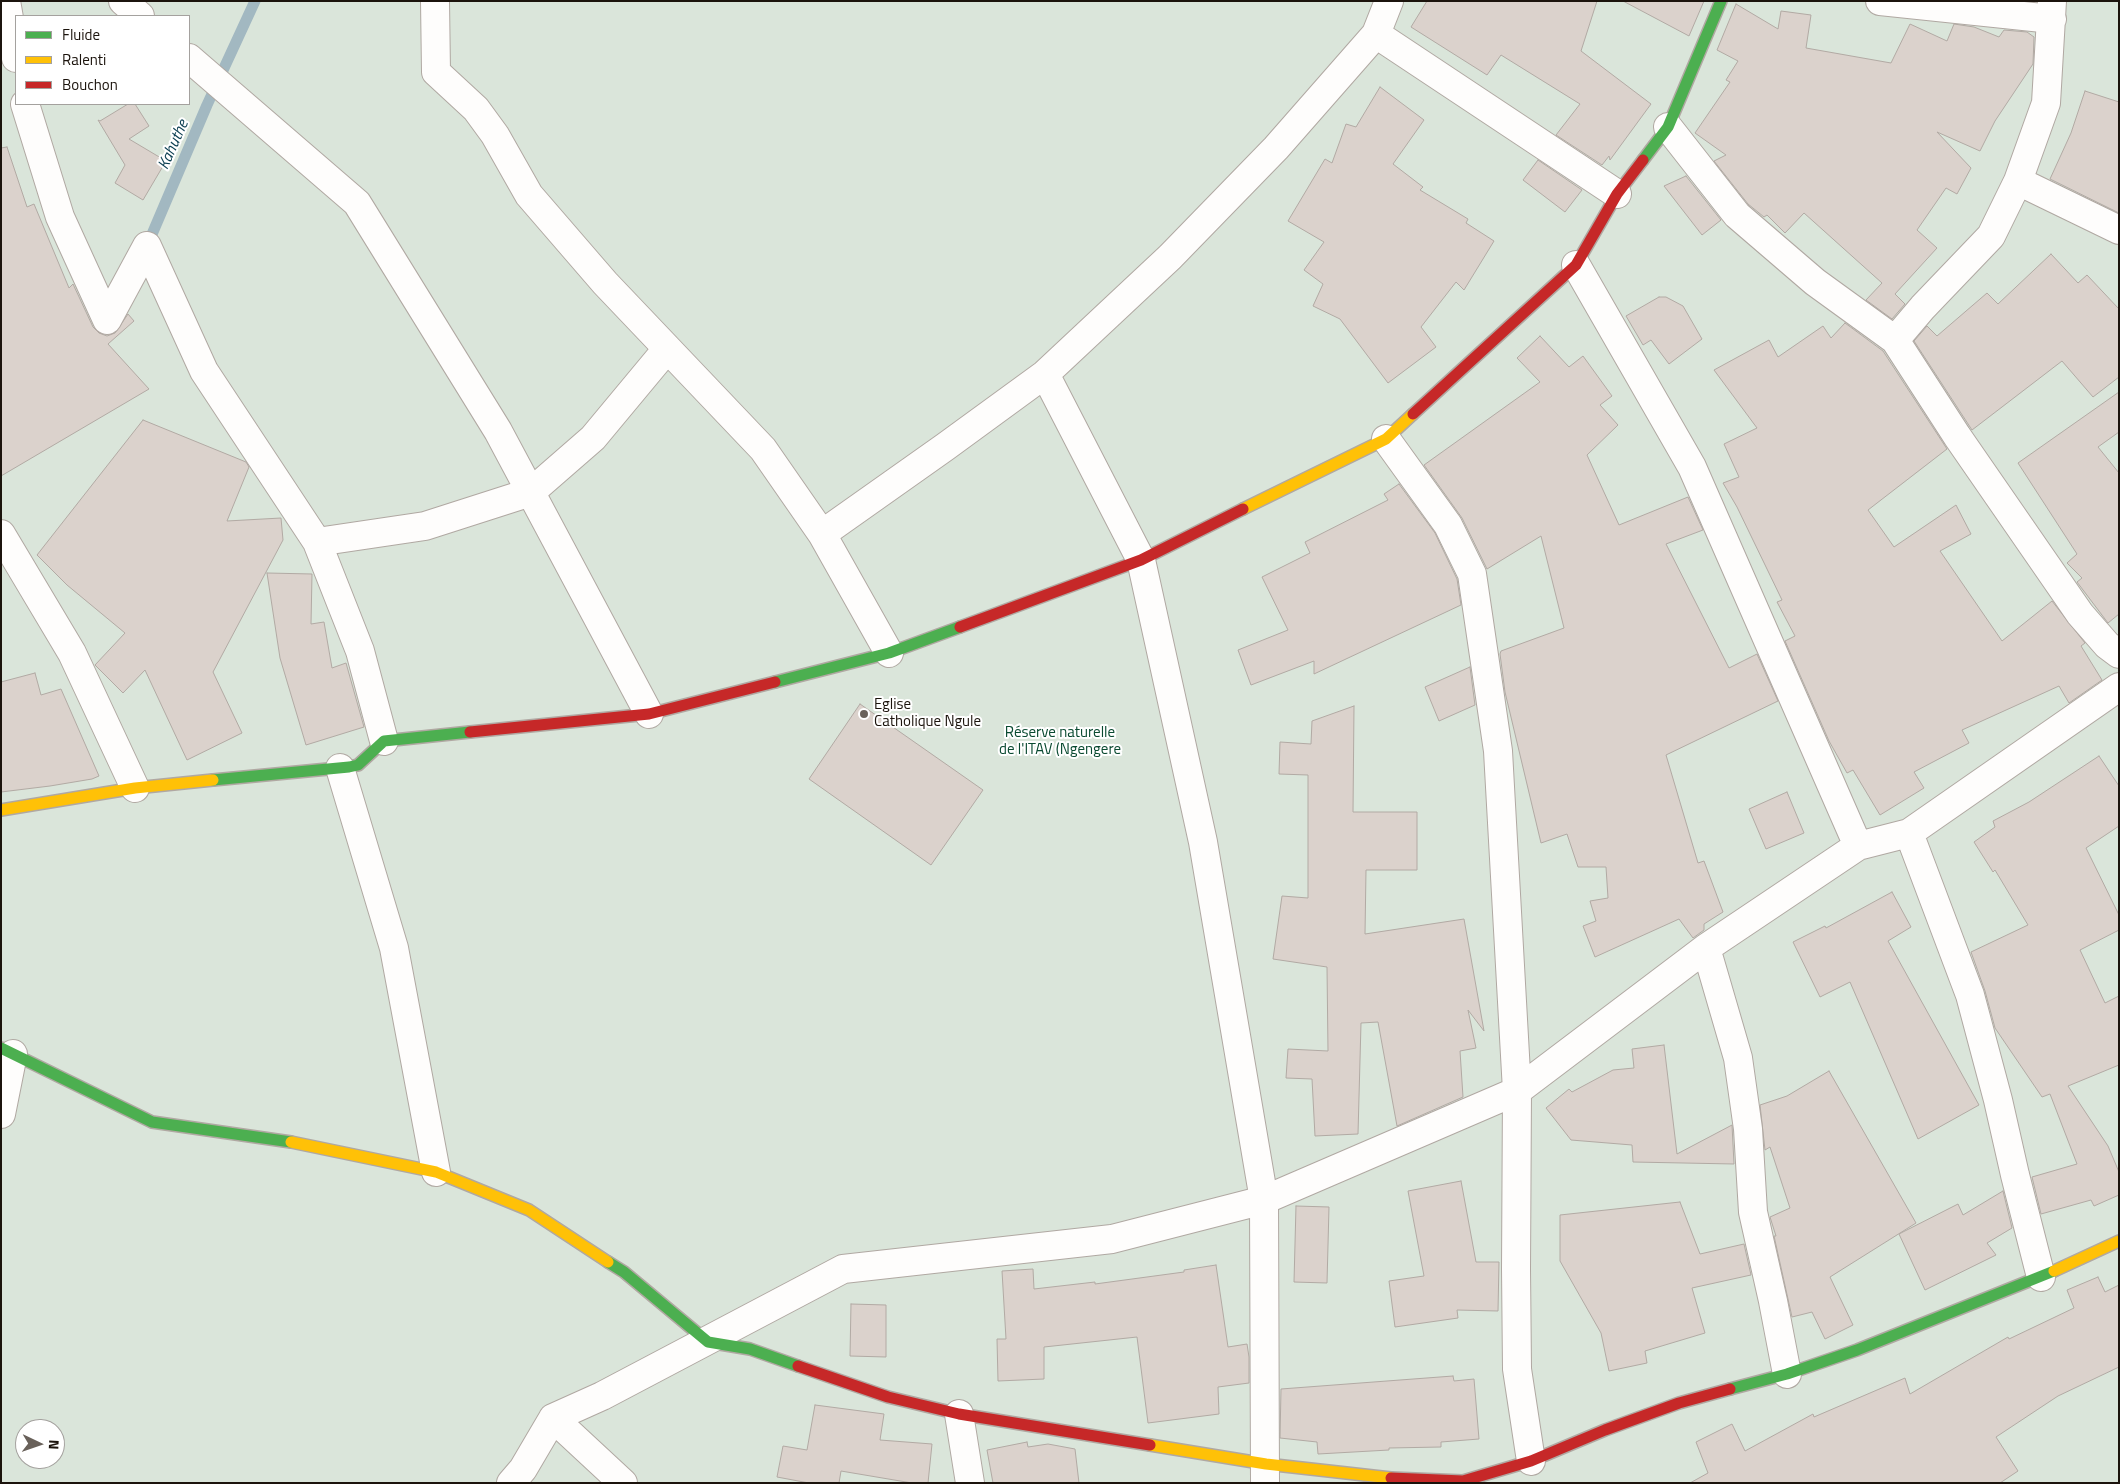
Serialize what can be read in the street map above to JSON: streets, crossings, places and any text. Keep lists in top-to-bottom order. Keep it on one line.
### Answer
{"water":["Kahuthe"],"parks":["Réserve naturelle de l'ITAV (Ngengere"],"places":["Eglise Catholique Ngule"],"legend":["Fluide","Ralenti","Bouchon"],"north":"right"}
